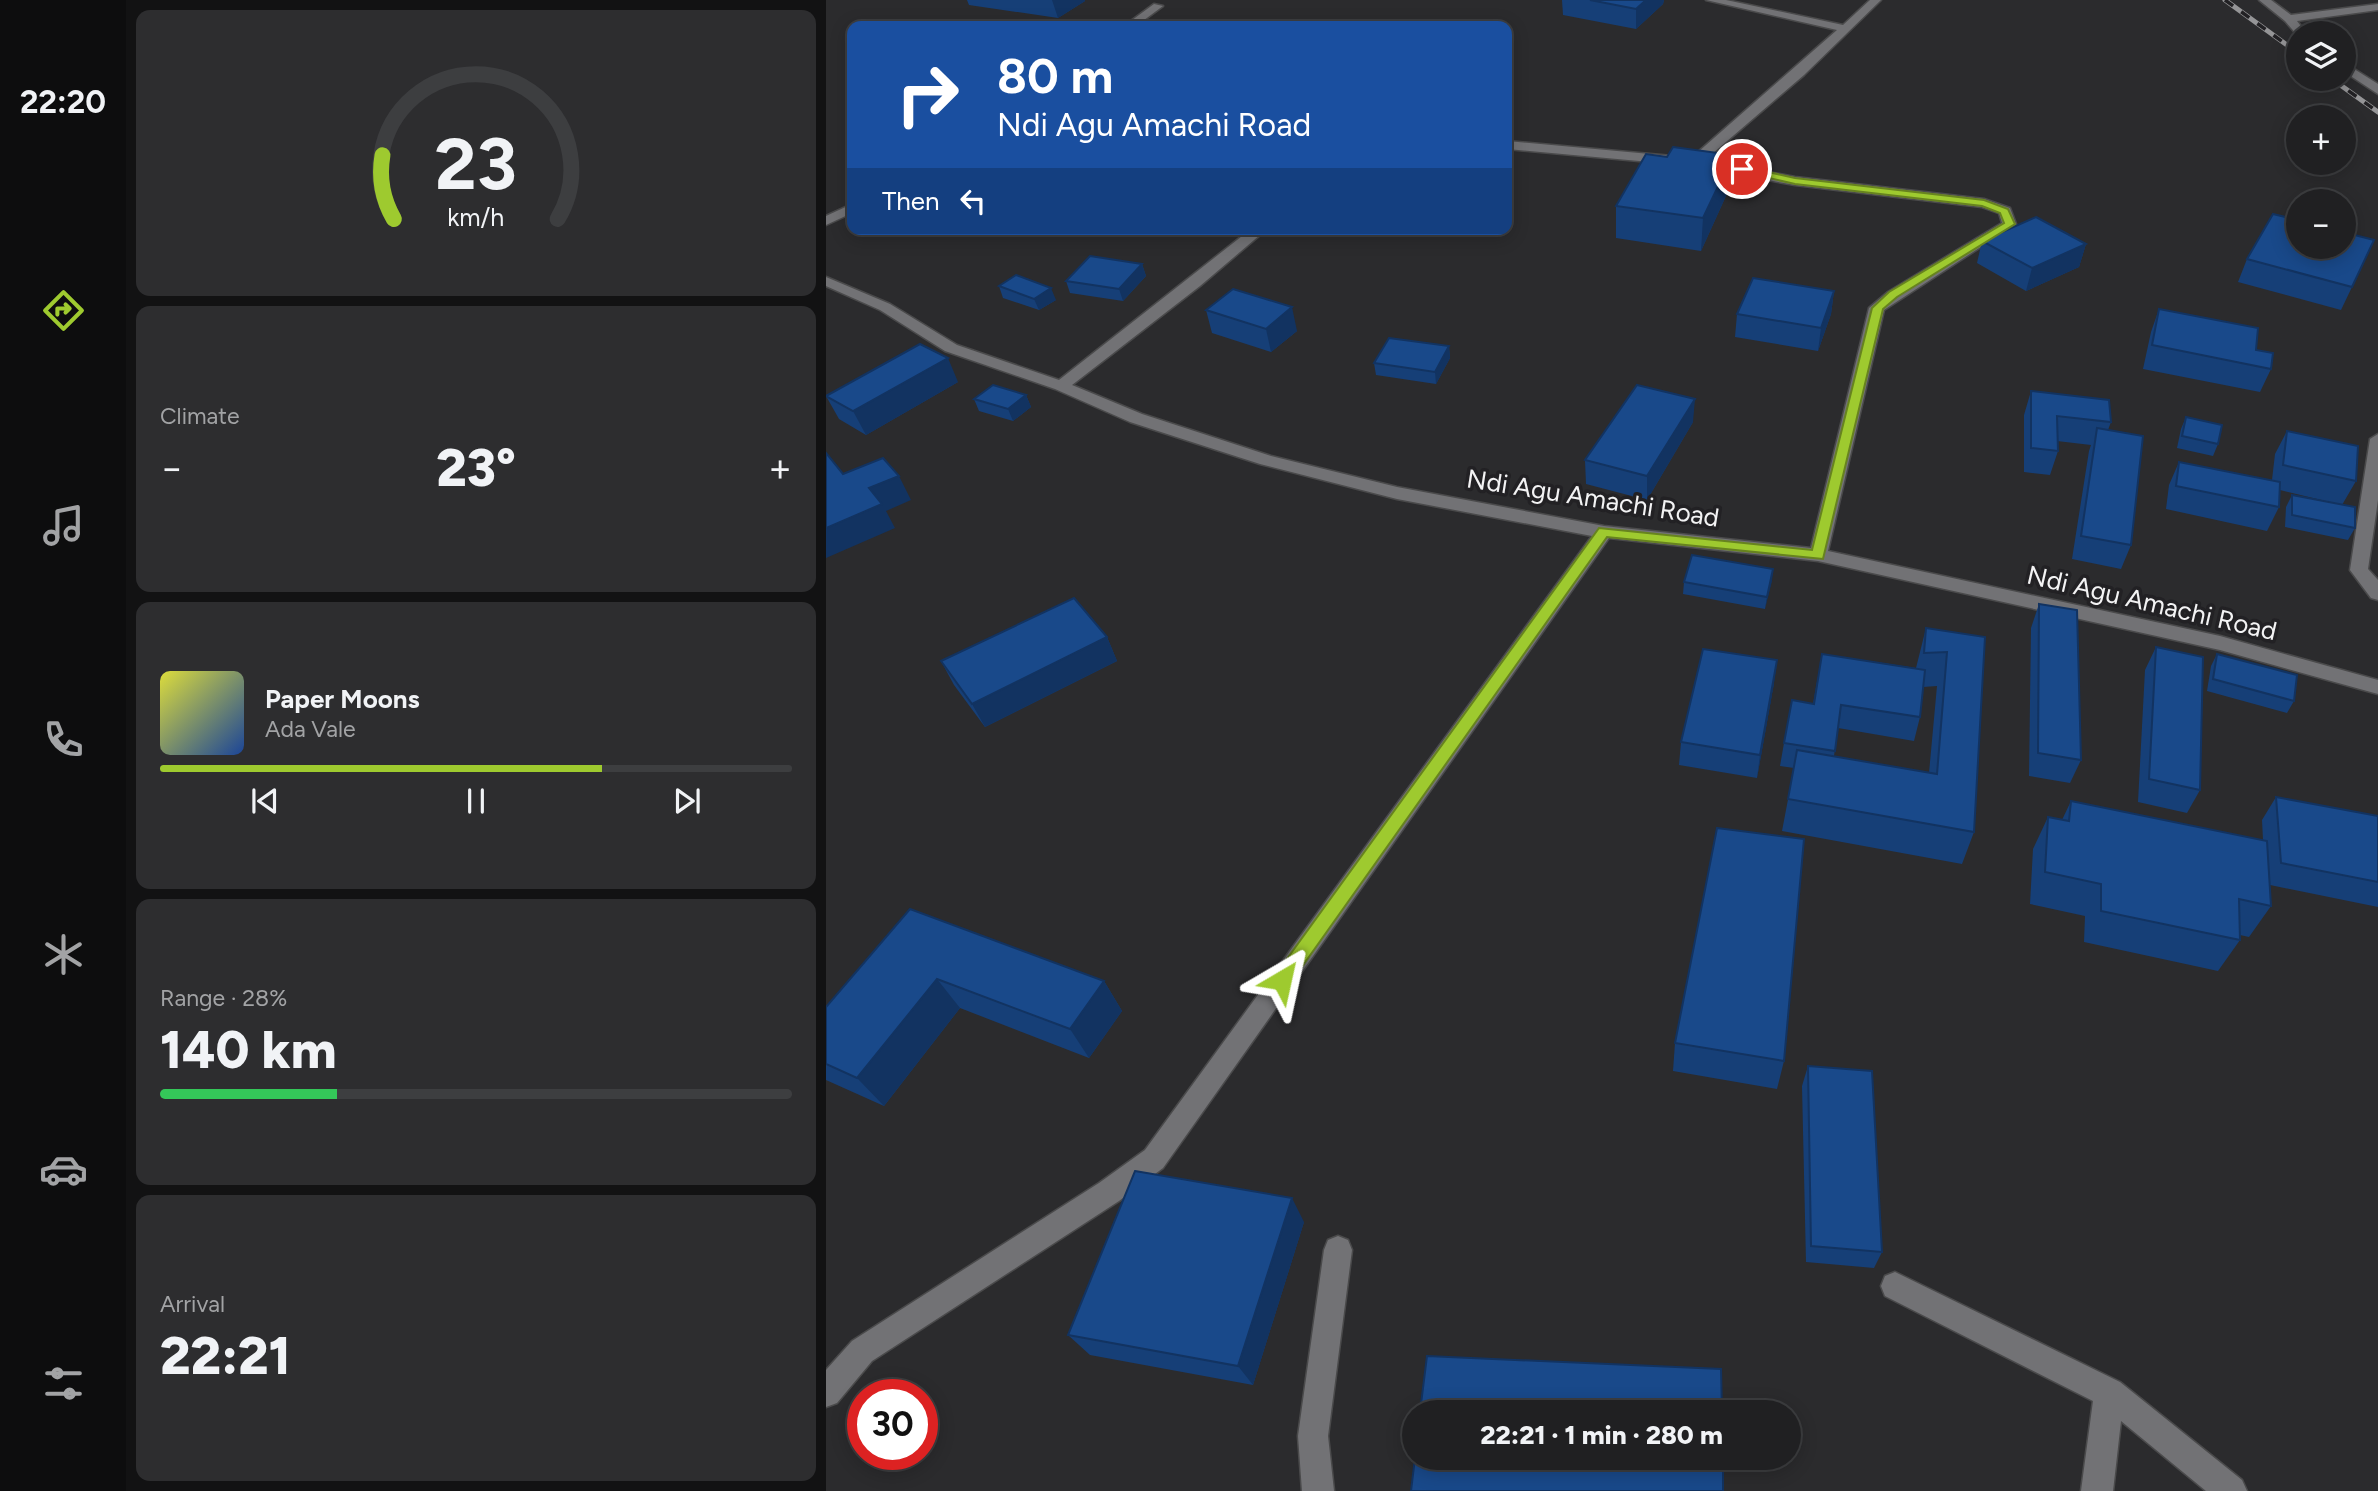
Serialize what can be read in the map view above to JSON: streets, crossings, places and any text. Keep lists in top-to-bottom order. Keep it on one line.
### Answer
{"streets":{"street":["Ndi Agu Amachi Road"]},"page":{"tabs":"22:20","map_buttons":["+","−"],"turn":["80 m","Ndi Agu Amachi Road"],"then":"Then","tile":["Climate",["Range · 28%","140 km"],["Arrival","22:21"]],"heat":["−","23°","+"],"song":["Paper Moons","Ada Vale"],"limit":"30","trip":"22:21 · 1 min · 280 m","gauge":["23","km/h"]}}
